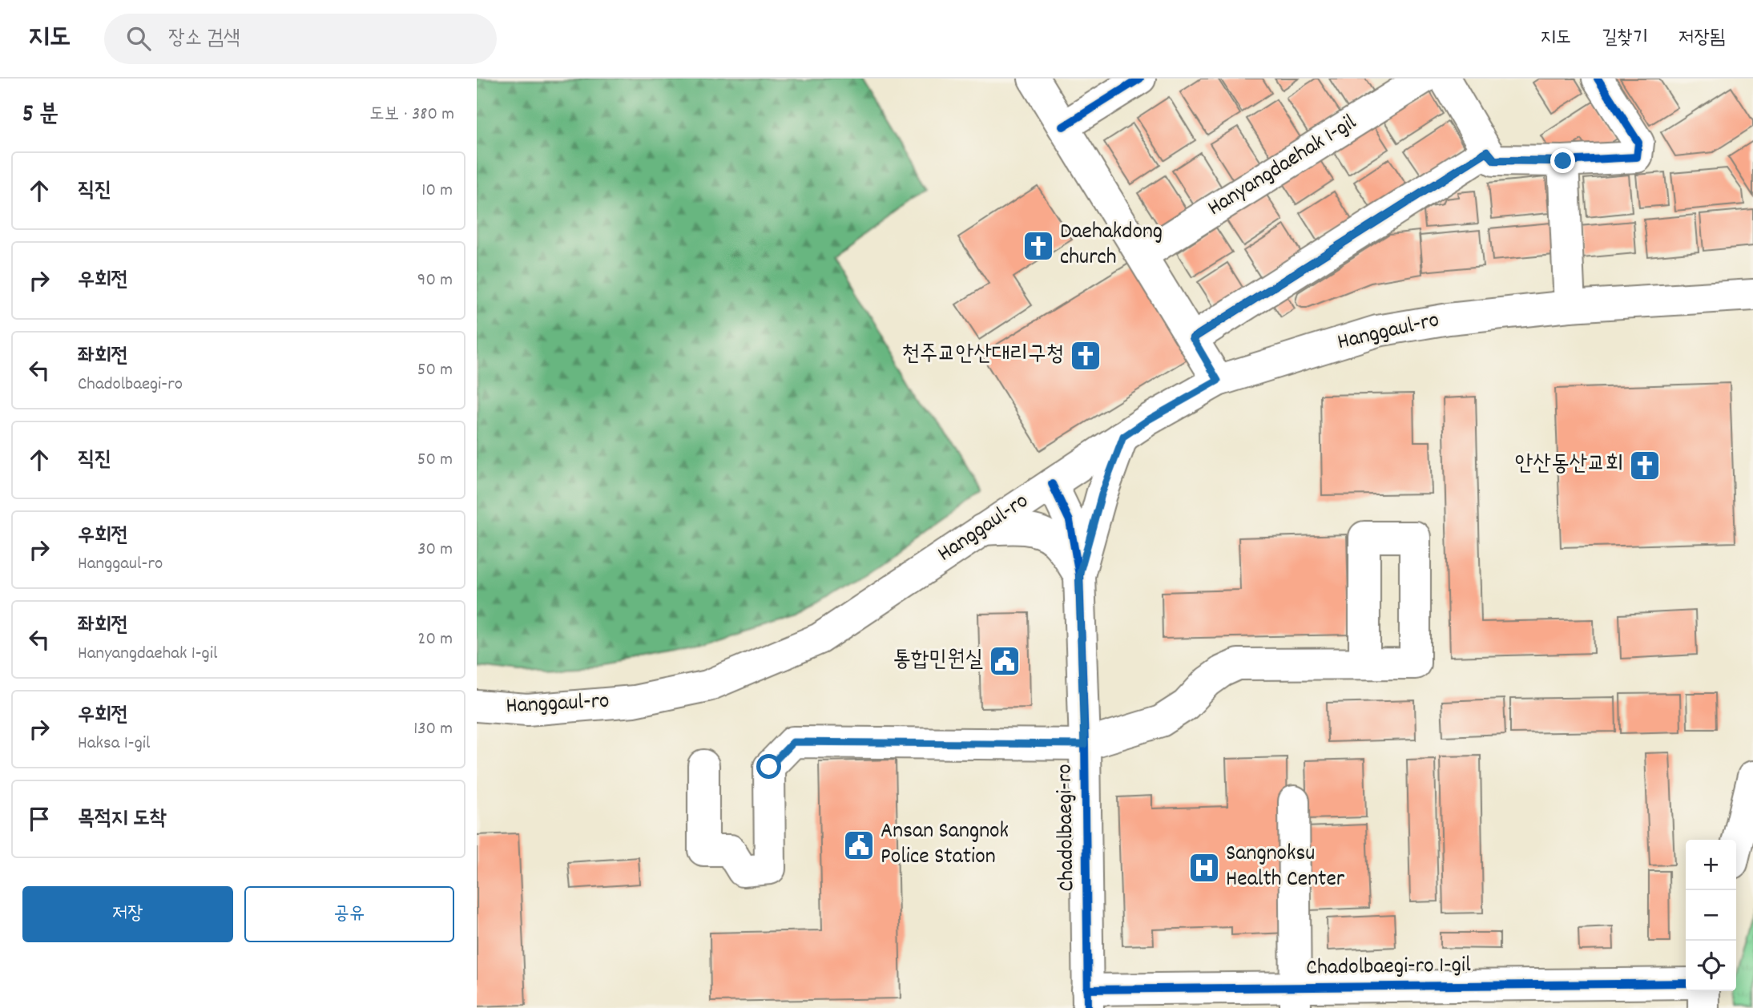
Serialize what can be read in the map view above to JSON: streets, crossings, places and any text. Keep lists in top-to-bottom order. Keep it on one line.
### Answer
{"streets":{"street":["Hanyangdaehak 1-gil","Hanggaul-ro","Chadolbaegi-ro","Chadolbaegi-ro 1-gil"]},"crossings":[["Hanggaul-ro","Chadolbaegi-ro"],["Chadolbaegi-ro","Chadolbaegi-ro 1-gil"]],"places":{"church":["Daehakdong church","천주교안산대리구청","안산동산교회"],"public building":["통합민원실","Ansan Sangnok Police Station"],"hospital":["Sangnoksu Health Center"]},"page":{"header":"지도","search":"장소 검색","nav":["지도","길찾기","저장됨"],"heading":["5 분","도보 · 380 m"],"list":[["직진","10 m"],["우회전","90 m"],["좌회전","Chadolbaegi-ro","50 m"],["직진","50 m"],["우회전","Hanggaul-ro","30 m"],["좌회전","Hanyangdaehak 1-gil","20 m"],["우회전","Haksa 1-gil","130 m"],"목적지 도착"],"map_buttons":["+","−"],"buttons":["저장","공유"]}}
